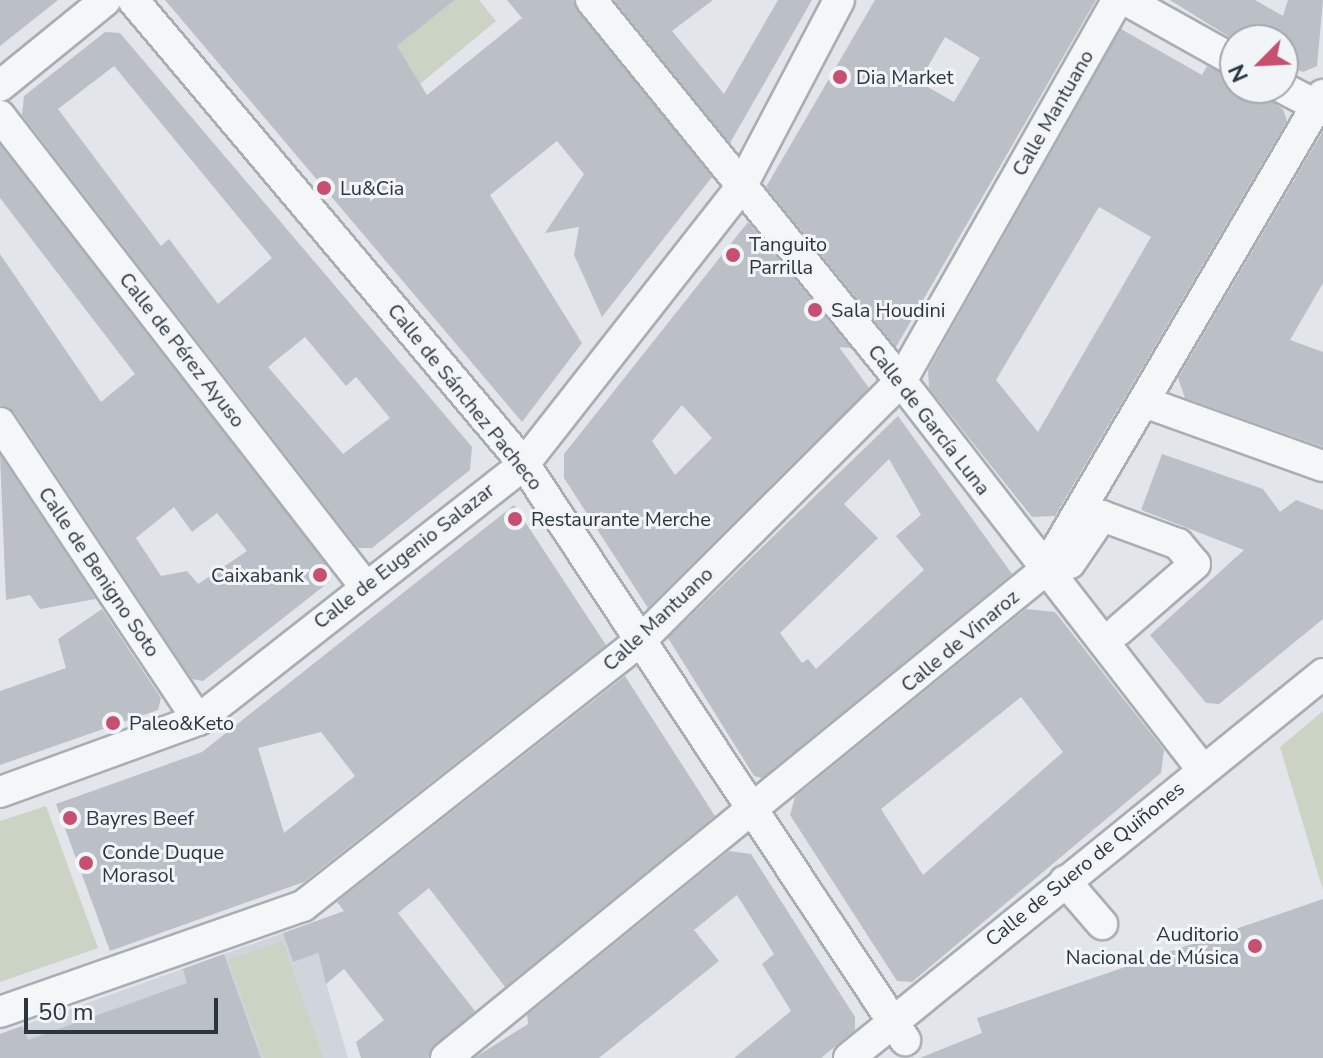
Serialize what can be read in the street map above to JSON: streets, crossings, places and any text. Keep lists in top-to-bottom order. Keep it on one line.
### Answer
{"streets":{"street":["Calle Mantuano","Calle de Pérez Ayuso","Calle de Sánchez Pacheco","Calle de García Luna","Calle de Eugenio Salazar","Calle de Benigno Soto","Calle de Vinaroz","Calle de Suero de Quiñones"]},"crossings":[["Calle Mantuano","Calle de Sánchez Pacheco"],["Calle Mantuano","Calle de García Luna"],["Calle de Pérez Ayuso","Calle de Eugenio Salazar"],["Calle de Sánchez Pacheco","Calle de Eugenio Salazar"],["Calle de Sánchez Pacheco","Calle de Vinaroz"],["Calle de Sánchez Pacheco","Calle de Suero de Quiñones"],["Calle de García Luna","Calle de Eugenio Salazar"],["Calle de García Luna","Calle de Vinaroz"],["Calle de García Luna","Calle de Suero de Quiñones"],["Calle de Eugenio Salazar","Calle de Benigno Soto"]],"places":["Dia Market","Lu&Cia","Tanguito Parrilla","Sala Houdini","Restaurante Merche","Caixabank","Paleo&Keto","Bayres Beef","Conde Duque Morasol","Auditorio Nacional de Música"],"scale_bar":"50 m","north":"bottom left"}
